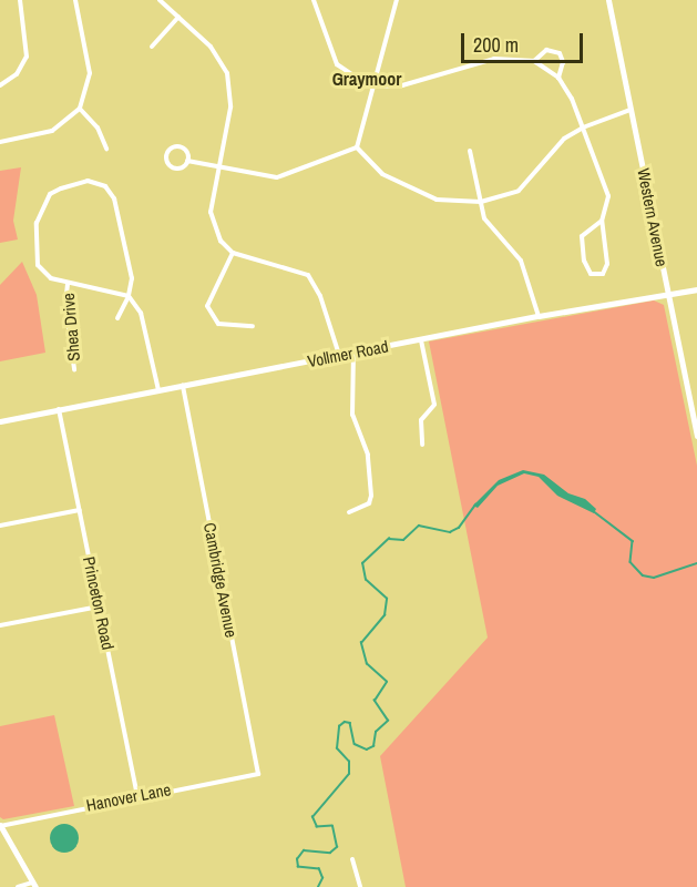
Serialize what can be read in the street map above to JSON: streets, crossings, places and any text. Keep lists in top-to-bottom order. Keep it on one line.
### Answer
{"streets":{"main road":["Western Avenue","Vollmer Road"],"street":["Shea Drive","Cambridge Avenue","Princeton Road","Hanover Lane"]},"crossings":[["Western Avenue","Vollmer Road"],["Vollmer Road","Cambridge Avenue"],["Vollmer Road","Princeton Road"],["Cambridge Avenue","Hanover Lane"],["Princeton Road","Hanover Lane"]],"districts":["Graymoor"],"scale_bar":"200 m"}
